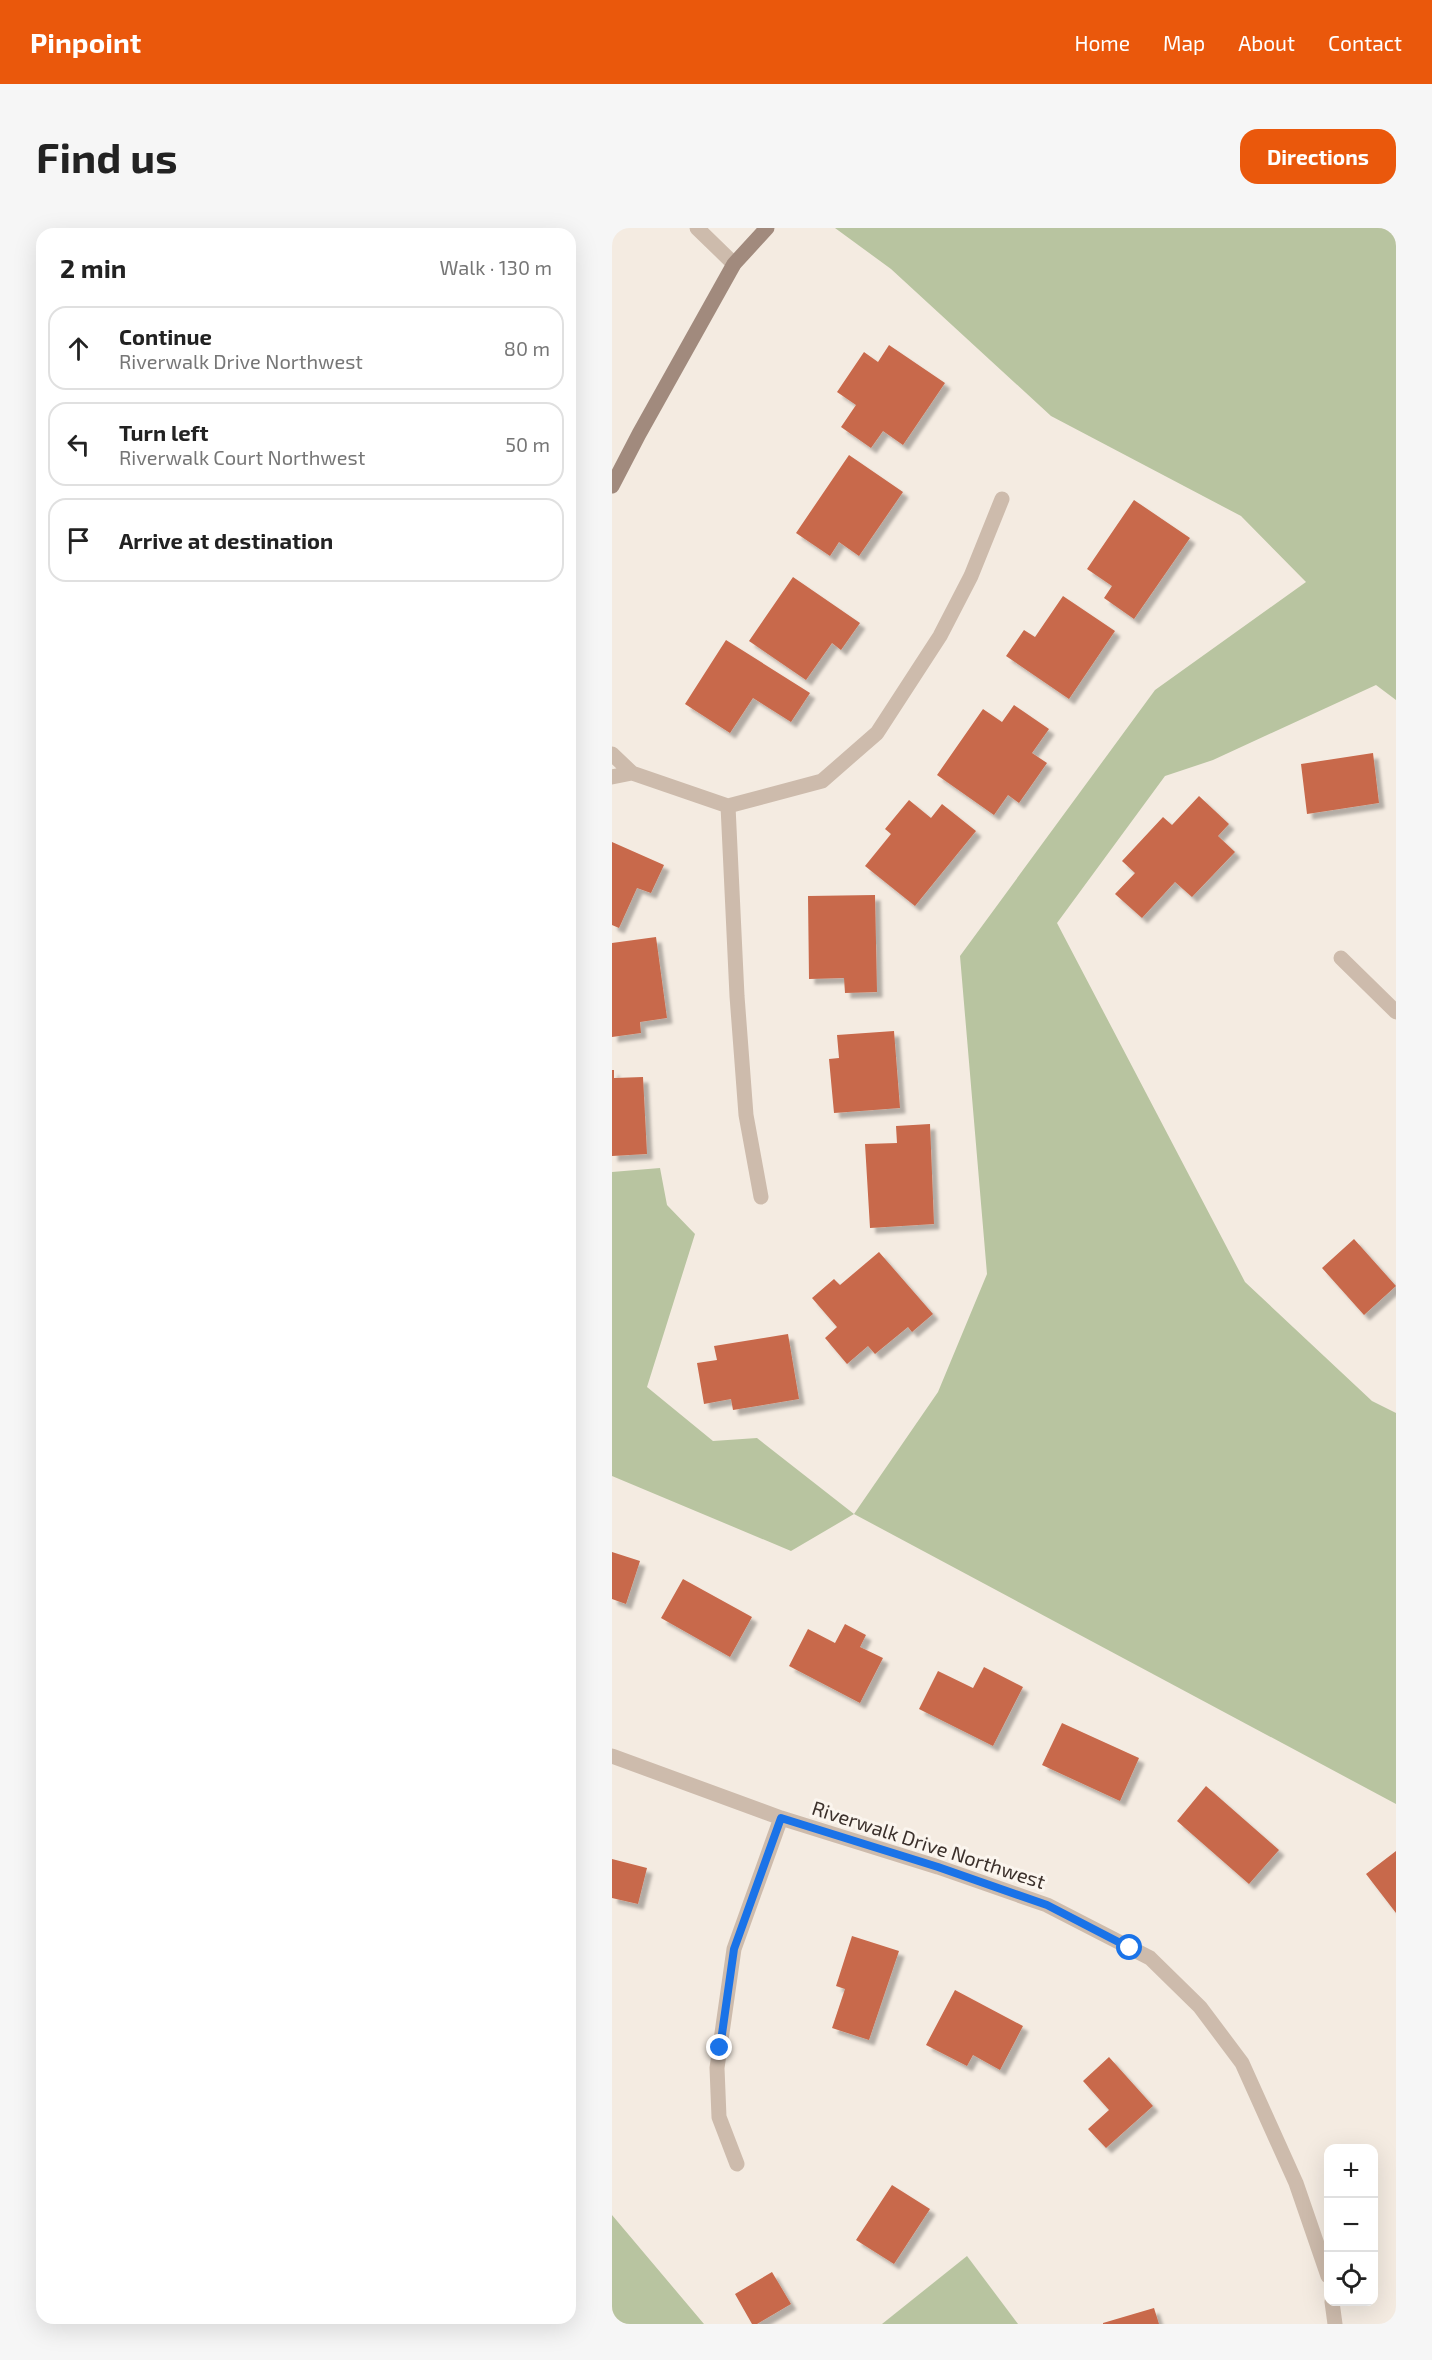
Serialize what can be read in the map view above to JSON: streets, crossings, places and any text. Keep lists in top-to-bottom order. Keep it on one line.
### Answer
{"streets":{"street":["Riverwalk Drive Northwest"]},"page":{"header":"Pinpoint","nav":["Home","Map","About","Contact"],"buttons":"Directions","title":"Find us","heading":["2 min","Walk · 130 m"],"list":[["Continue","Riverwalk Drive Northwest","80 m"],["Turn left","Riverwalk Court Northwest","50 m"],"Arrive at destination"],"map_buttons":["+","−"]}}
